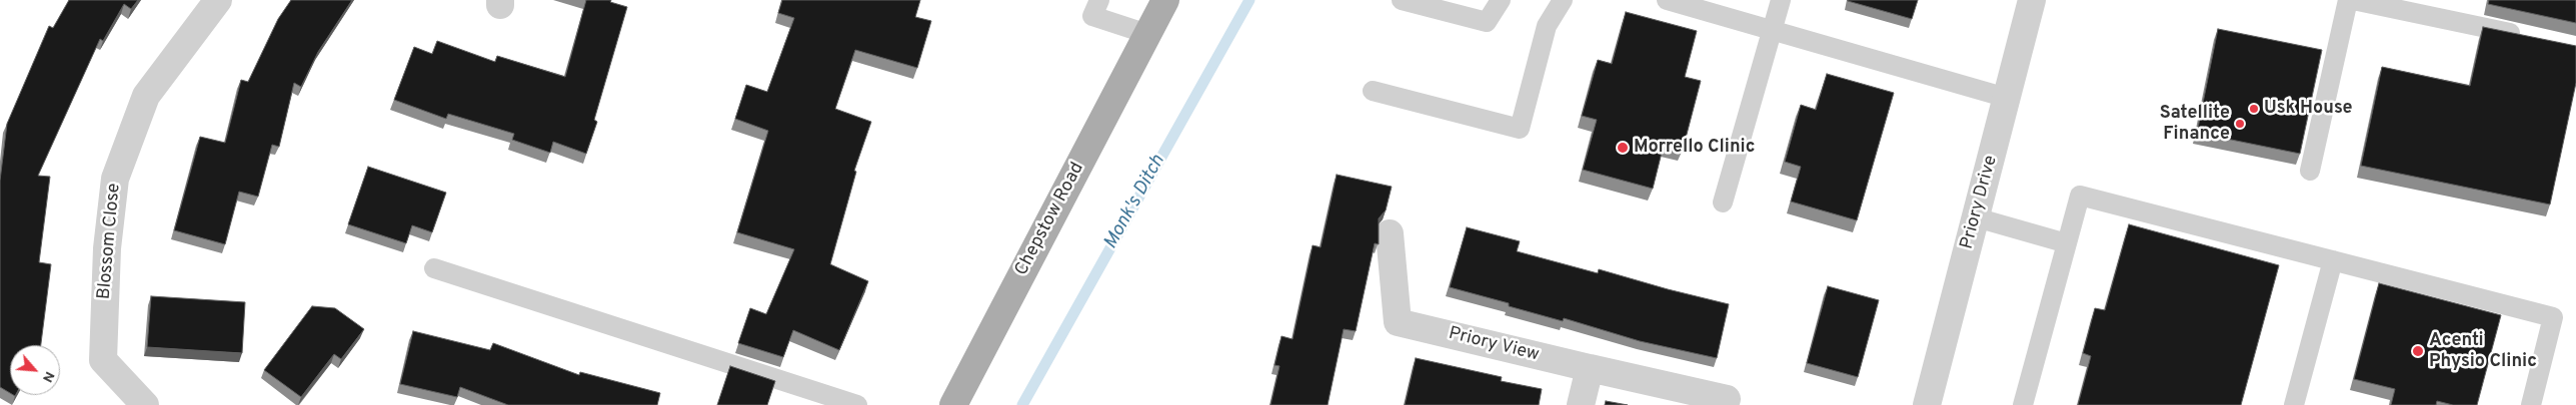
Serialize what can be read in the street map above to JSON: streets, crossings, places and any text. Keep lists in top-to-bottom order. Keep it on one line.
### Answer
{"streets":{"main road":["Chepstow Road"],"street":["Priory Drive","Blossom Close","Priory View"]},"water":["Monk's Ditch"],"places":["Usk House","Satellite Finance","Morrello Clinic","Acenti Physio Clinic"],"north":"bottom right"}
